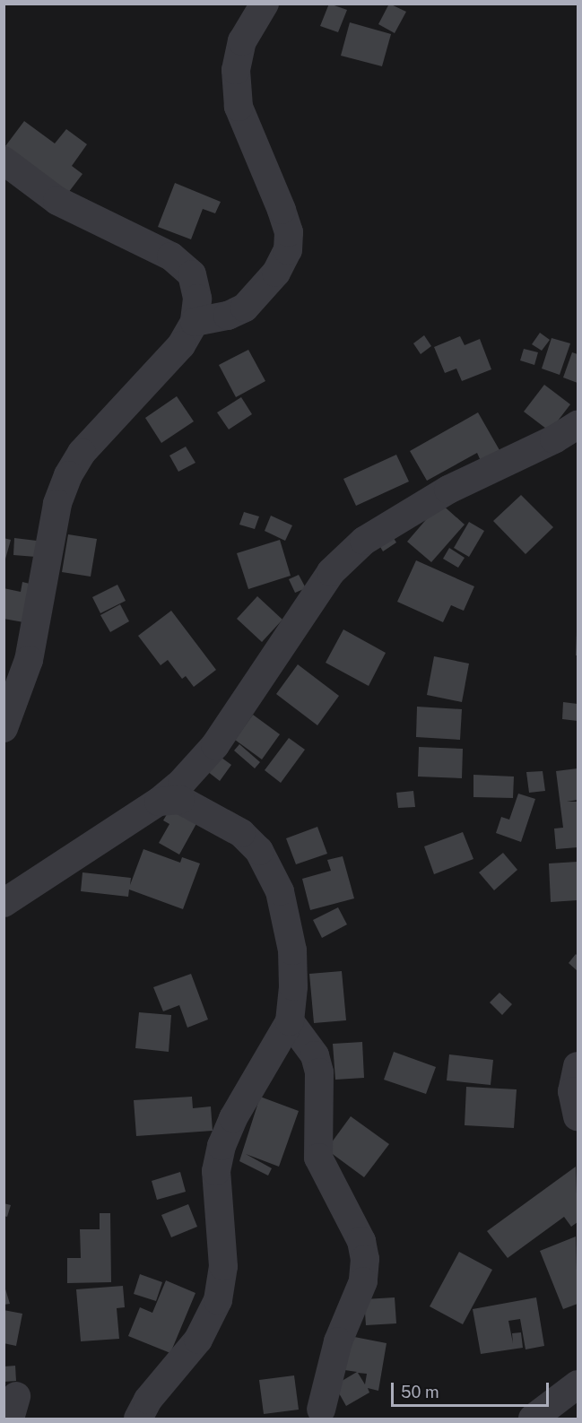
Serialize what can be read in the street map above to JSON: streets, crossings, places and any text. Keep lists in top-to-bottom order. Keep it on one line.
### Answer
{"scale_bar":"50 m"}
